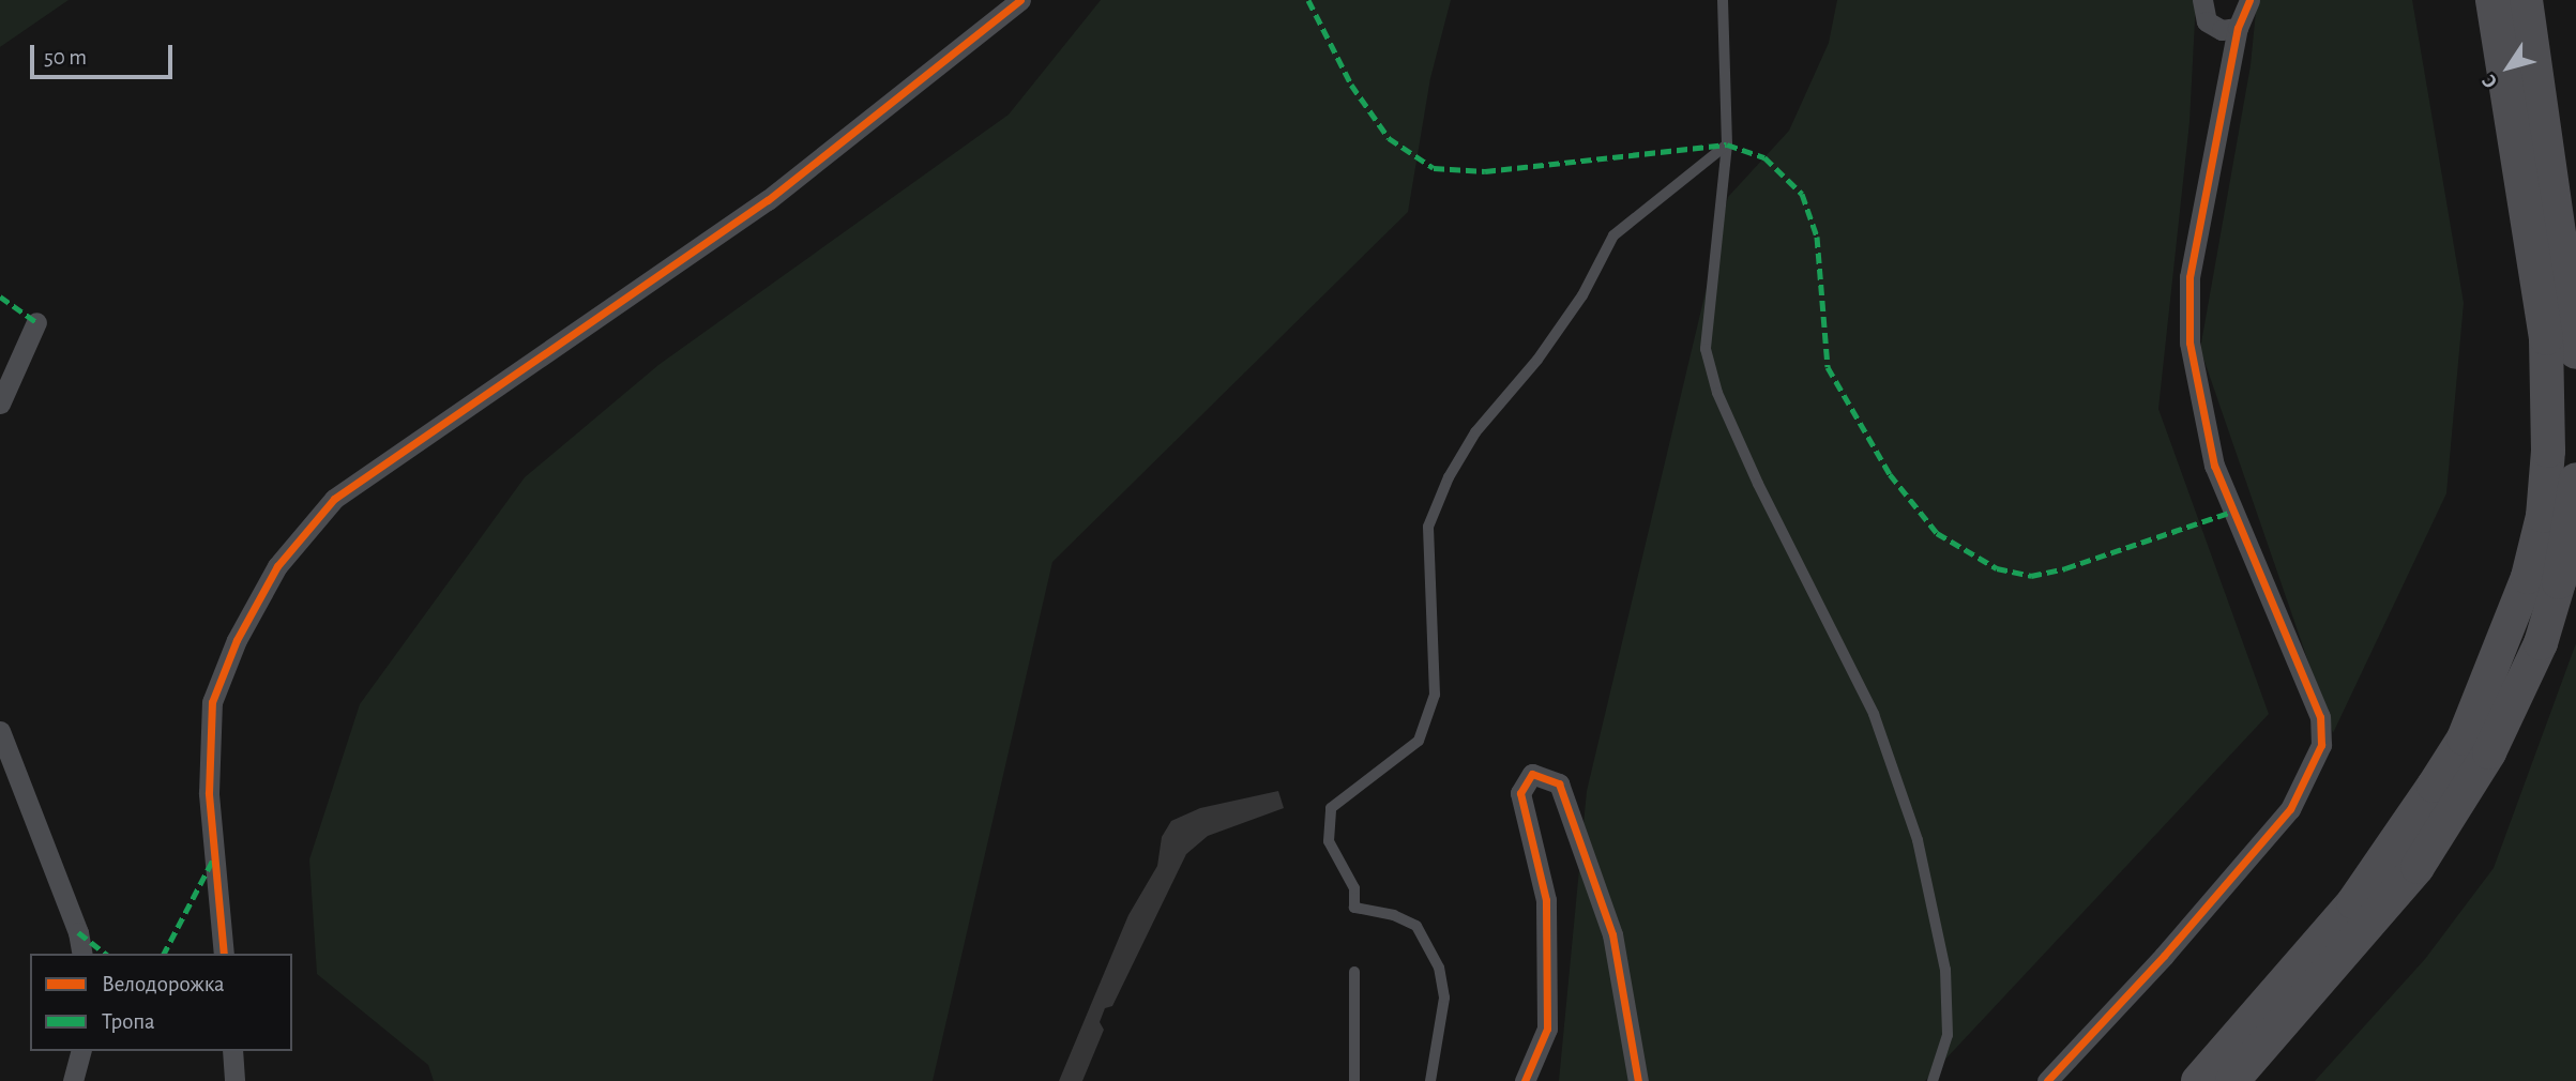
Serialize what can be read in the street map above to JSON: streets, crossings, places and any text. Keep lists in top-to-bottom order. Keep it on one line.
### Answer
{"legend":["Велодорожка","Тропа"],"scale_bar":"50 m","north":"bottom left"}
